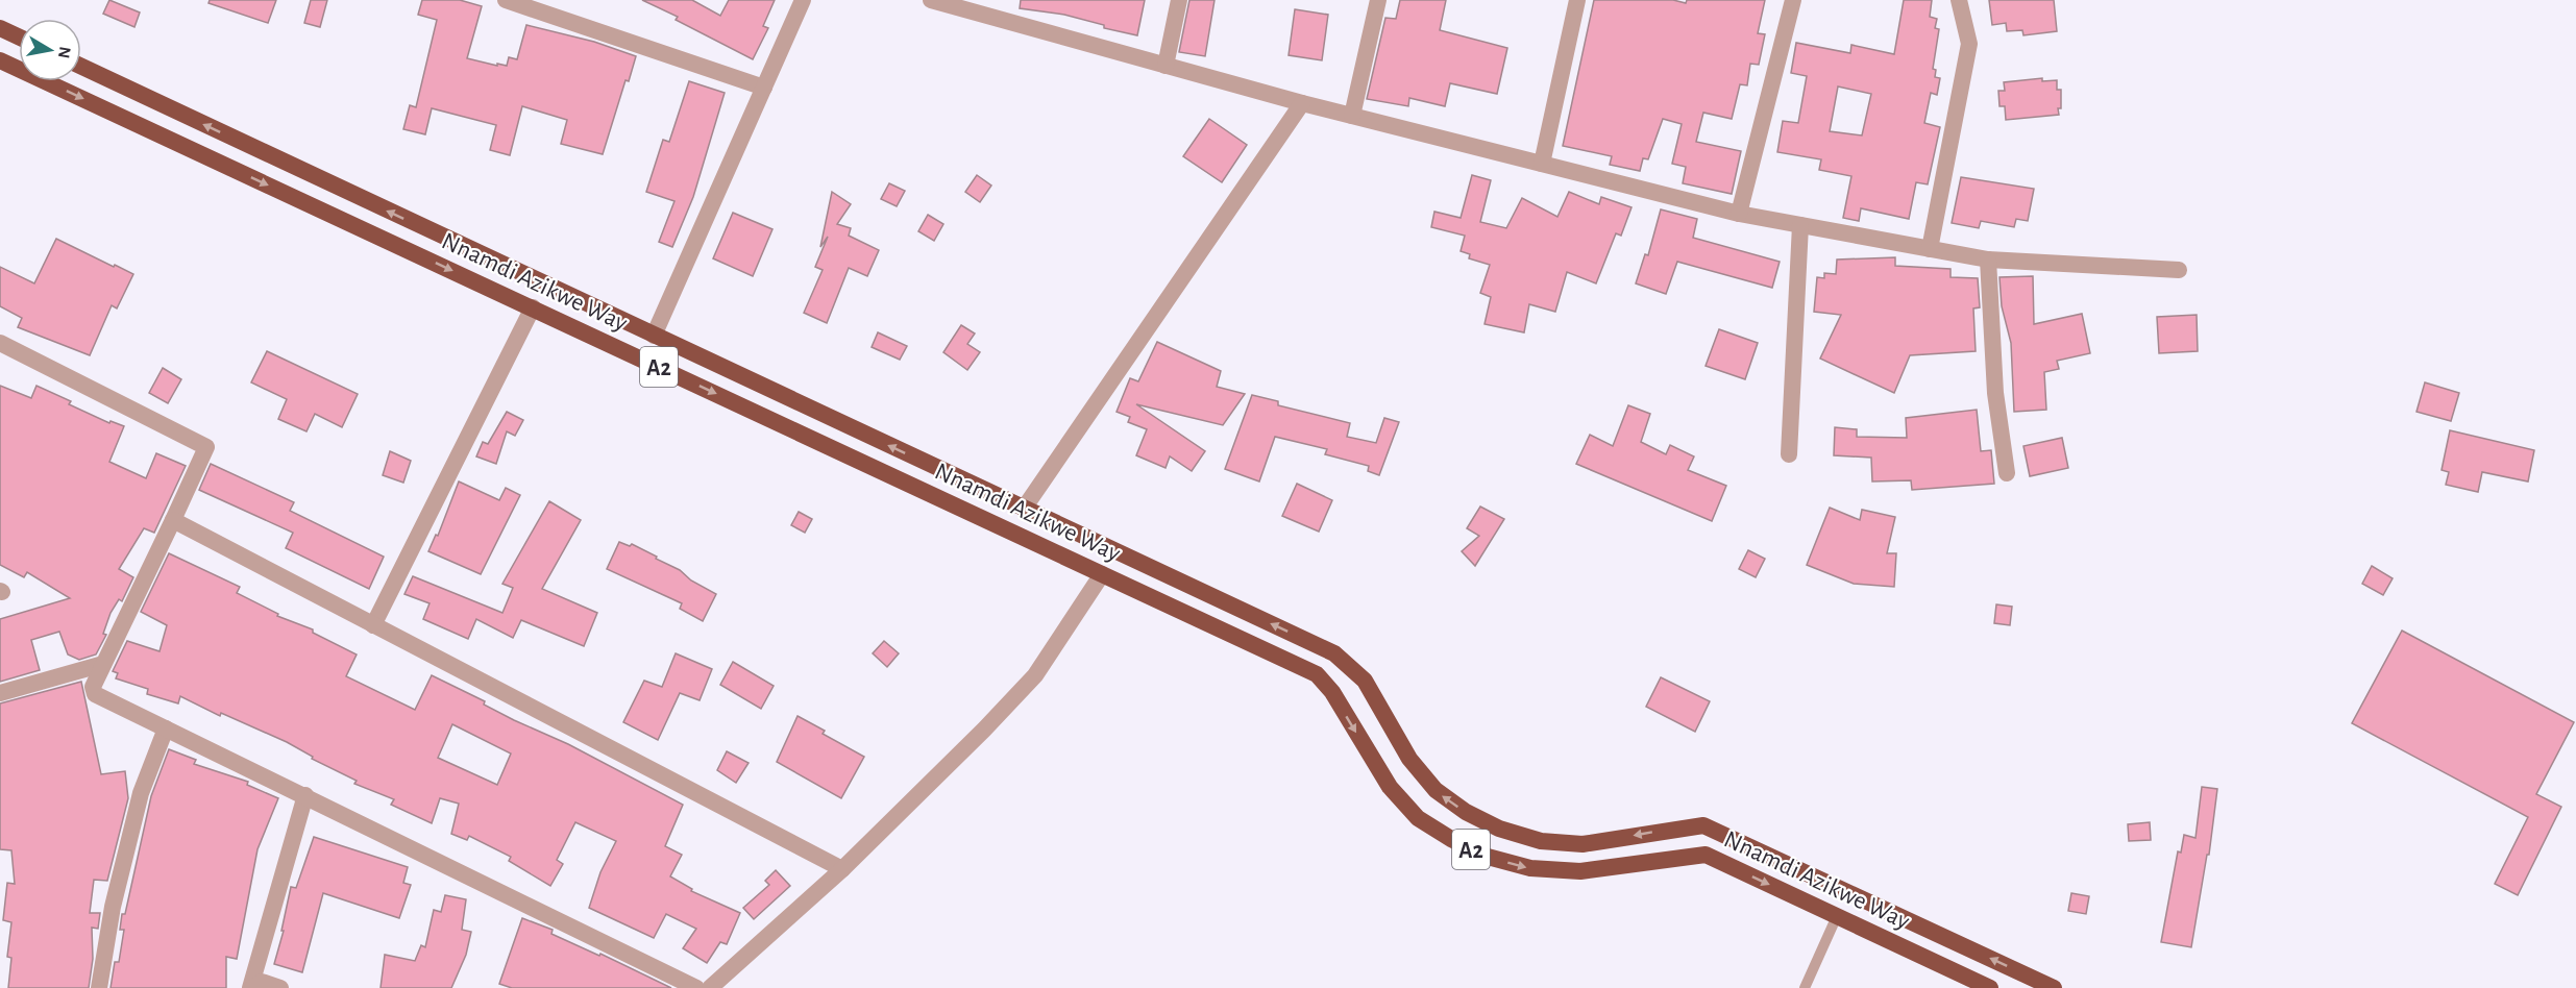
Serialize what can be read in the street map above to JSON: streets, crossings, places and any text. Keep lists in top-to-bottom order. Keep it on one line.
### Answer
{"streets":{"highway":["Nnamdi Azikwe Way","A2"]},"north":"right"}
